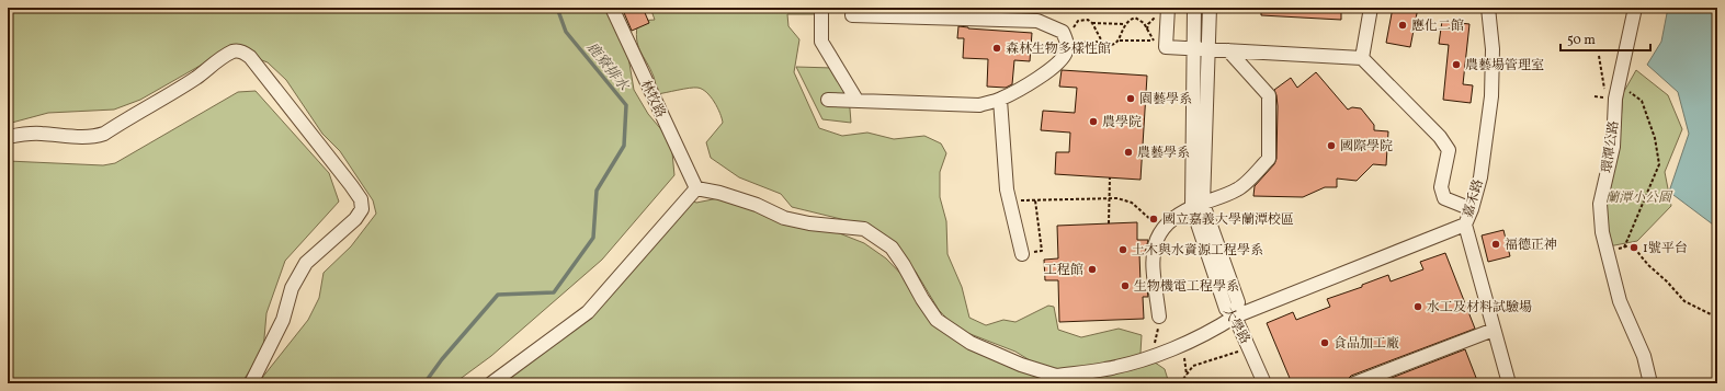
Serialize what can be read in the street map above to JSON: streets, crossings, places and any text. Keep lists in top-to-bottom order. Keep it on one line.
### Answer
{"streets":{"street":["林牧路","環潭公路","嘉禾路","大學路"]},"water":["鹿寮排水"],"parks":["蘭潭小公園"],"places":["應化二館","森林生物多樣性館","農藝場管理室","園藝學系","農學院","國際學院","農藝學系","國立嘉義大學蘭潭校區","福德正神","1號平台","土木與水資源工程學系","工程館","生物機電工程學系","水工及材料試驗場","食品加工廠"],"scale_bar":"50 m"}
